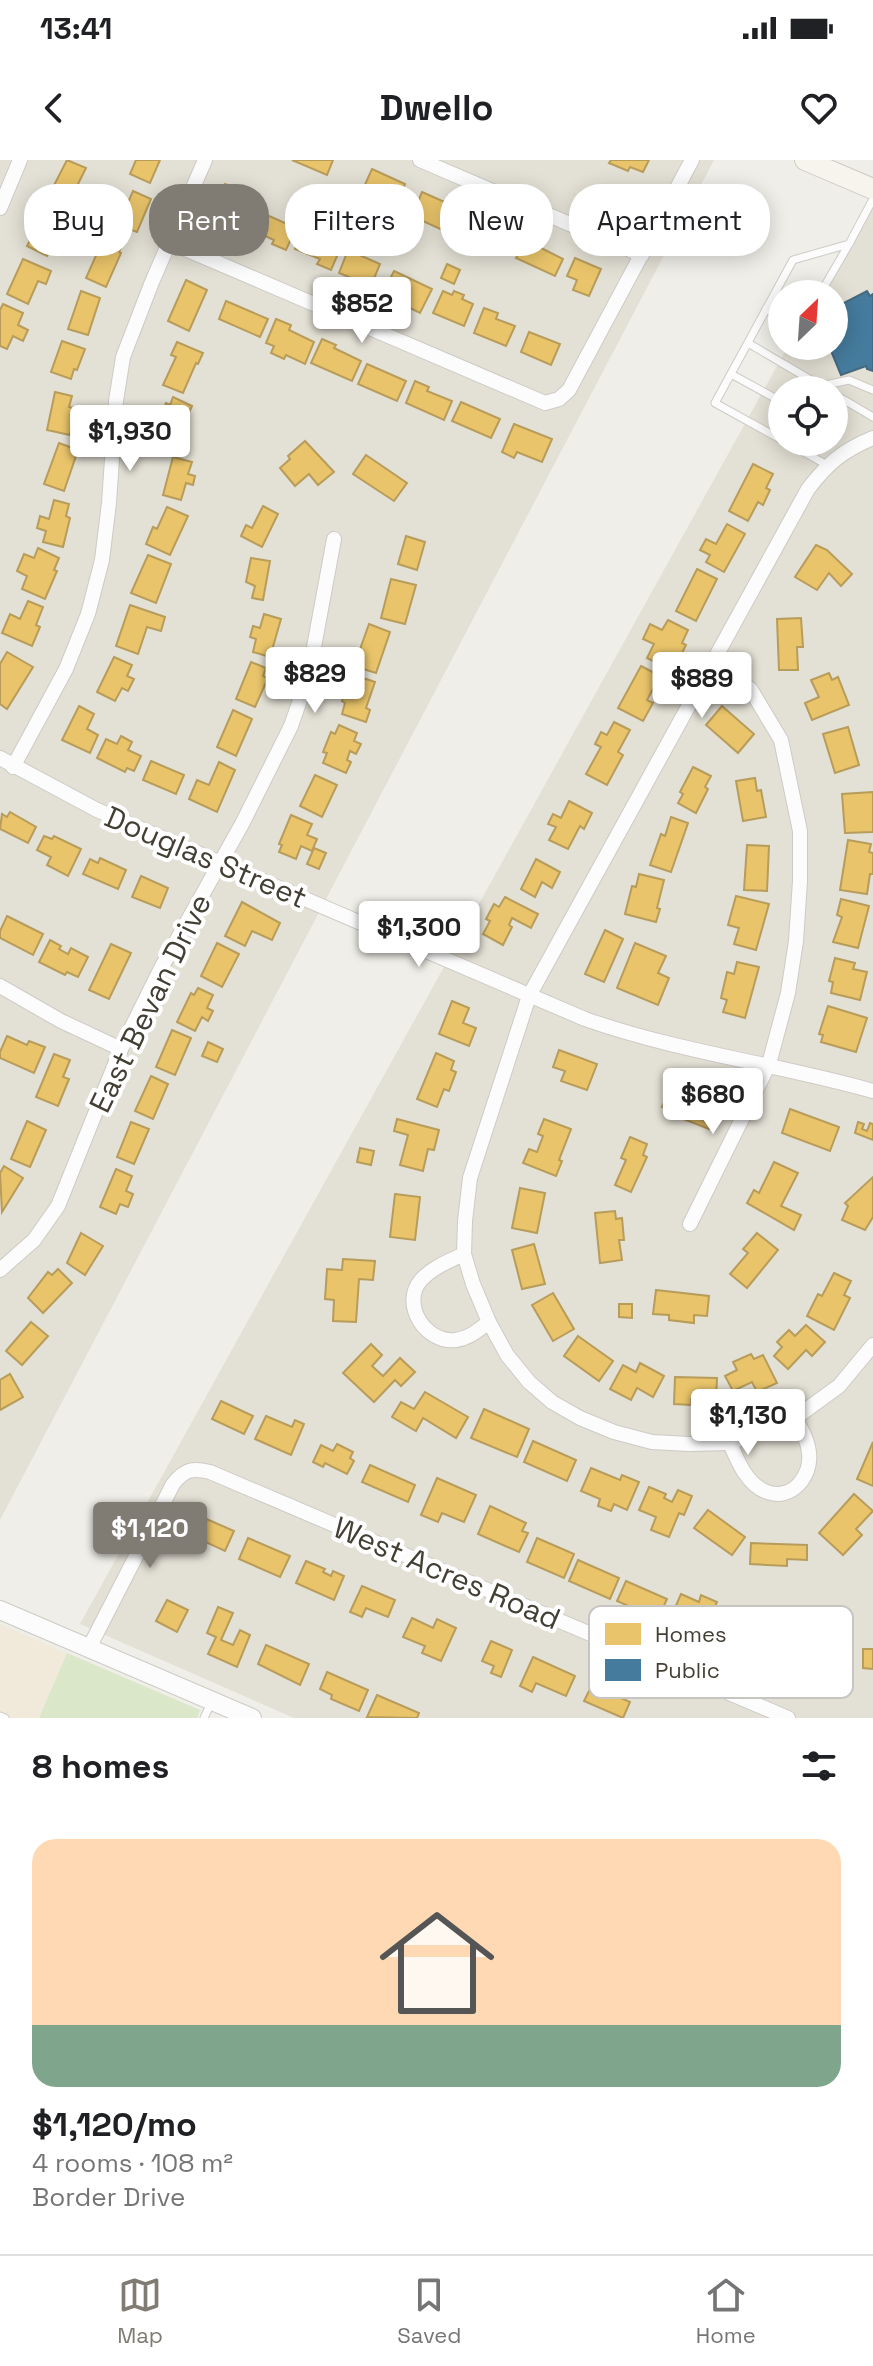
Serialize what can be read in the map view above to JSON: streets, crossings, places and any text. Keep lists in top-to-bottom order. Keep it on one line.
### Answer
{"streets":{"street":["Douglas Street","East Bevan Drive","West Acres Road"]},"crossings":[["Douglas Street","East Bevan Drive"]],"legend":["Homes","Public"],"north":"top right","page":{"status":"13:41","header":"Dwello","chip":["Buy","Rent","Filters","New","Apartment"],"price":["$852","$1,930","$829","$889","$1,300","$680","$1,130","$1,120"],"heading":"8 homes","list":[{"name":"$1,120/mo","note":"4 rooms · 108 m² · Border Drive"}],"tabs":["Map","Saved","Home"]}}
